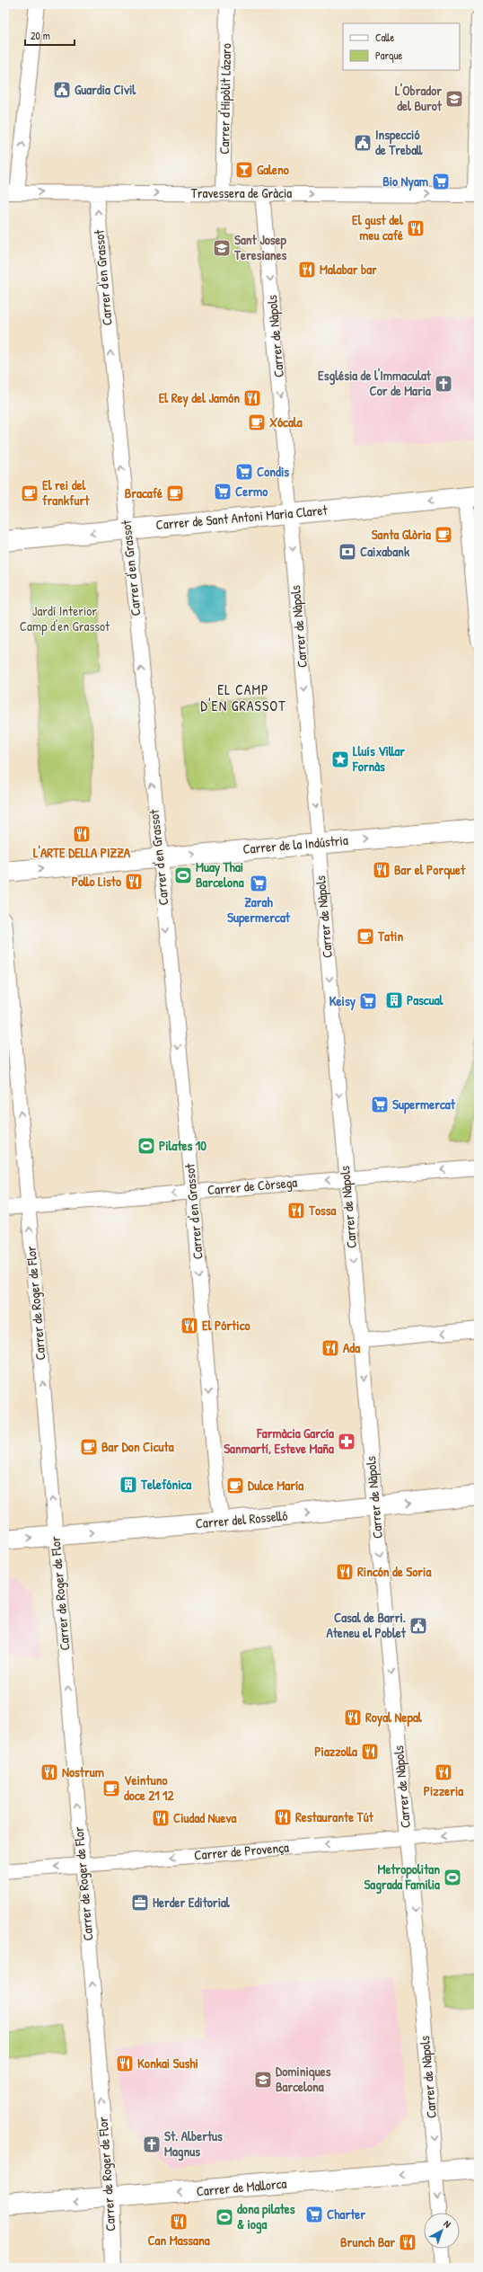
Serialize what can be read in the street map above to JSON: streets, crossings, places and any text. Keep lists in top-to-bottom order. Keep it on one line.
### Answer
{"streets":{"main road":["Carrer de Sant Antoni Maria Claret","Carrer de la Indústria","Carrer del Rosselló","Carrer de Mallorca"],"street":["Carrer d'Hipòlit Lázaro","Travessera de Gràcia","Carrer d'en Grassot","Carrer de Nàpols","Carrer de Còrsega","Carrer de Roger de Flor","Carrer de Provença"]},"crossings":[["Carrer d'Hipòlit Lázaro","Travessera de Gràcia"],["Travessera de Gràcia","Carrer d'en Grassot"],["Travessera de Gràcia","Carrer de Nàpols"],["Carrer d'en Grassot","Carrer de Sant Antoni Maria Claret"],["Carrer d'en Grassot","Carrer de la Indústria"],["Carrer d'en Grassot","Carrer de Còrsega"],["Carrer d'en Grassot","Carrer del Rosselló"],["Carrer de Nàpols","Carrer de Sant Antoni Maria Claret"],["Carrer de Nàpols","Carrer de la Indústria"],["Carrer de Nàpols","Carrer de Còrsega"],["Carrer de Nàpols","Carrer del Rosselló"],["Carrer de Nàpols","Carrer de Provença"],["Carrer de Nàpols","Carrer de Mallorca"],["Carrer de Còrsega","Carrer de Roger de Flor"],["Carrer de Roger de Flor","Carrer del Rosselló"],["Carrer de Roger de Flor","Carrer de Provença"],["Carrer de Roger de Flor","Carrer de Mallorca"]],"one_way":["Travessera de Gràcia","Carrer de Nàpols","Carrer de Sant Antoni Maria Claret","Carrer de la Indústria","Carrer de Còrsega","Carrer de Roger de Flor","Carrer del Rosselló","Carrer de Provença","Carrer de Mallorca"],"districts":["EL CAMP D'EN GRASSOT"],"parks":["Jardí Interior Camp d'en Grassot"],"places":{"public building":["Guardia Civil","Inspecció de Treball","Casal de Barri. Ateneu el Poblet"],"school or university":["L'Obrador del Burot","Sant Josep Teresianes","Dominiques Barcelona"],"bar":["Galeno"],"supermarket":["Bio Nyam","Condis","Cermo","Zarah Supermercat","Keisy","Supermercat","Charter"],"restaurant":["El gust del meu café","Malabar bar","El Rey del Jamón","L'ARTE DELLA PIZZA","Bar el Porquet","Pollo Listo","Tossa","El Pórtico","Ada","Rincón de Soria","Royal Nepal","Piazzolla","Nostrum","Pizzeria","Restaurante Tút","Ciudad Nueva","Konkai Sushi","Can Massana","Brunch Bar"],"church":["Església de l'Immaculat Cor de Maria","St. Albertus Magnus"],"cafe":["Xócala","El rei del frankfurt","Bracafé","Santa Glòria","Tatin","Bar Don Cicuta","Dulce María","Veintuno doce 21 12"],"bank":["Caixabank"],"place":["Lluís Villar Fornàs"],"sports":["Muay Thai Barcelona","Pilates 10","Metropolitan Sagrada Familia","dona pilates & ioga"],"building":["Pascual","Telefónica"],"pharmacy":["Farmàcia García Sanmartí, Esteve Maña"],"office":["Herder Editorial"]},"legend":["Calle","Parque"],"scale_bar":"20 m","north":"top right"}
